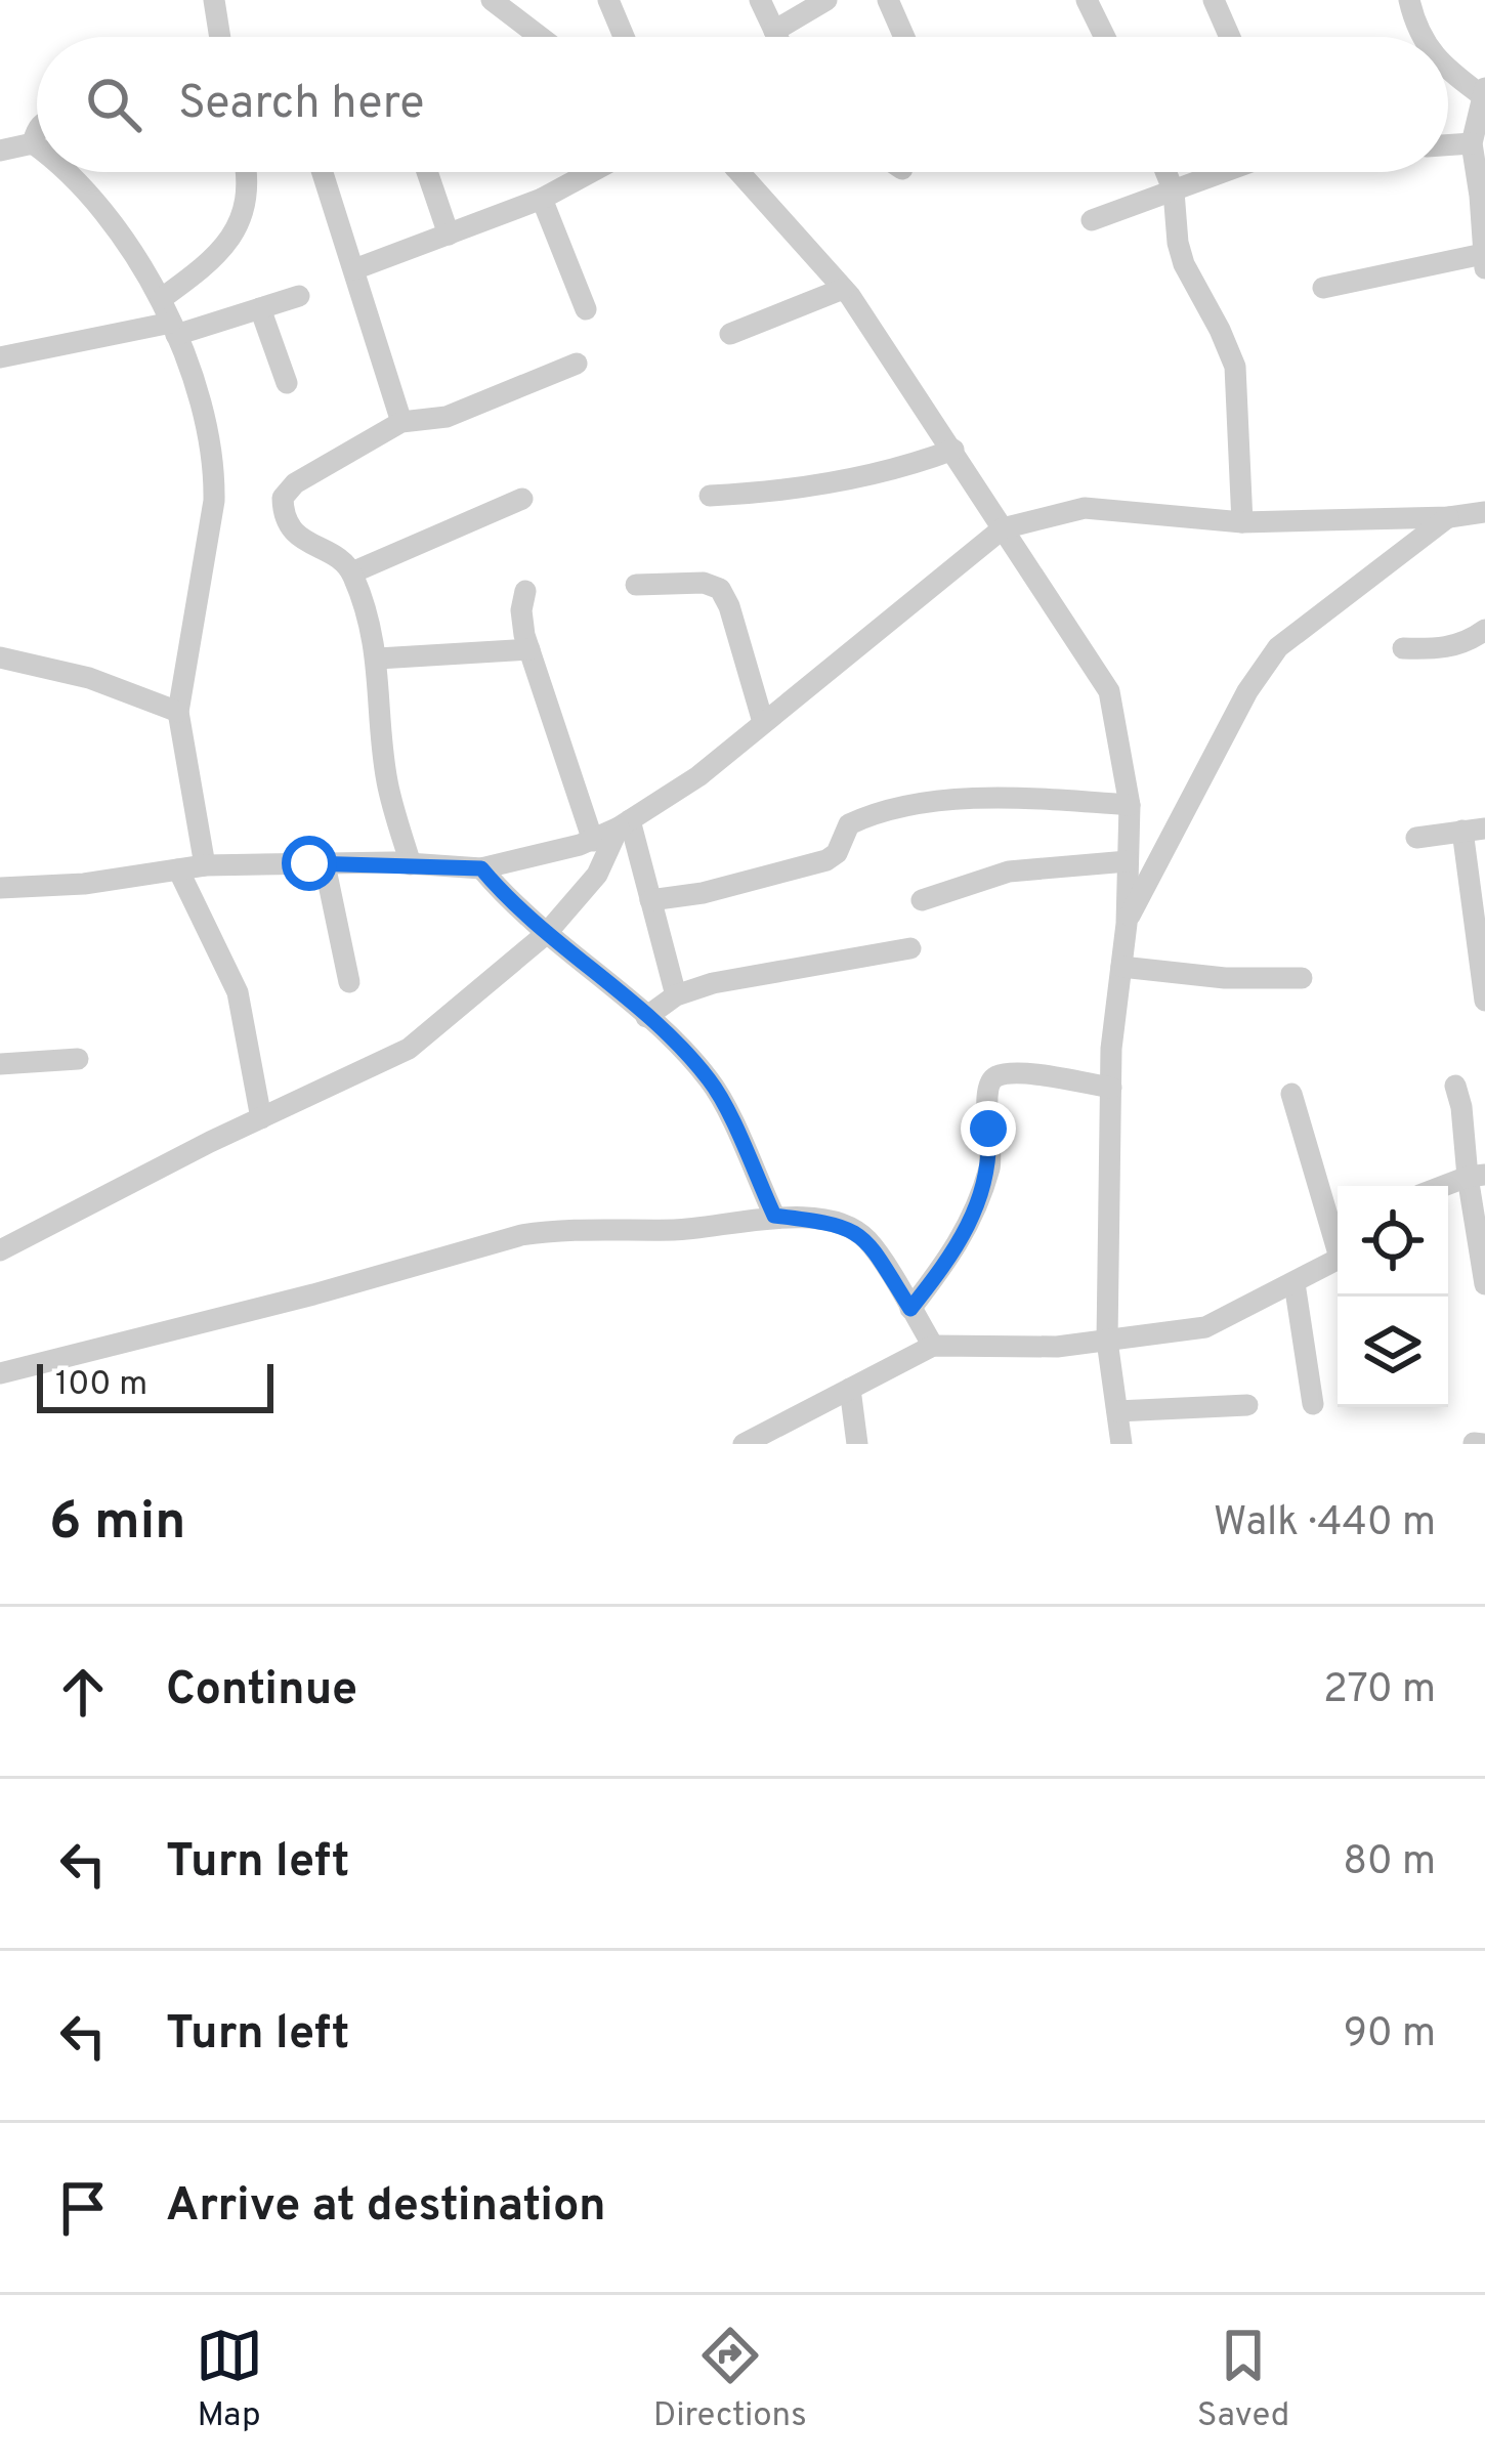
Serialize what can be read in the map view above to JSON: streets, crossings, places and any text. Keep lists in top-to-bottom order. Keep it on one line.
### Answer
{"scale_bar":"100 m","page":{"search":"Search here","scale":"100 m","heading":["6 min","Walk · 440 m"],"list":[["Continue","270 m"],["Turn left","80 m"],["Turn left","90 m"],"Arrive at destination"],"nav":["Map","Directions","Saved"]}}
